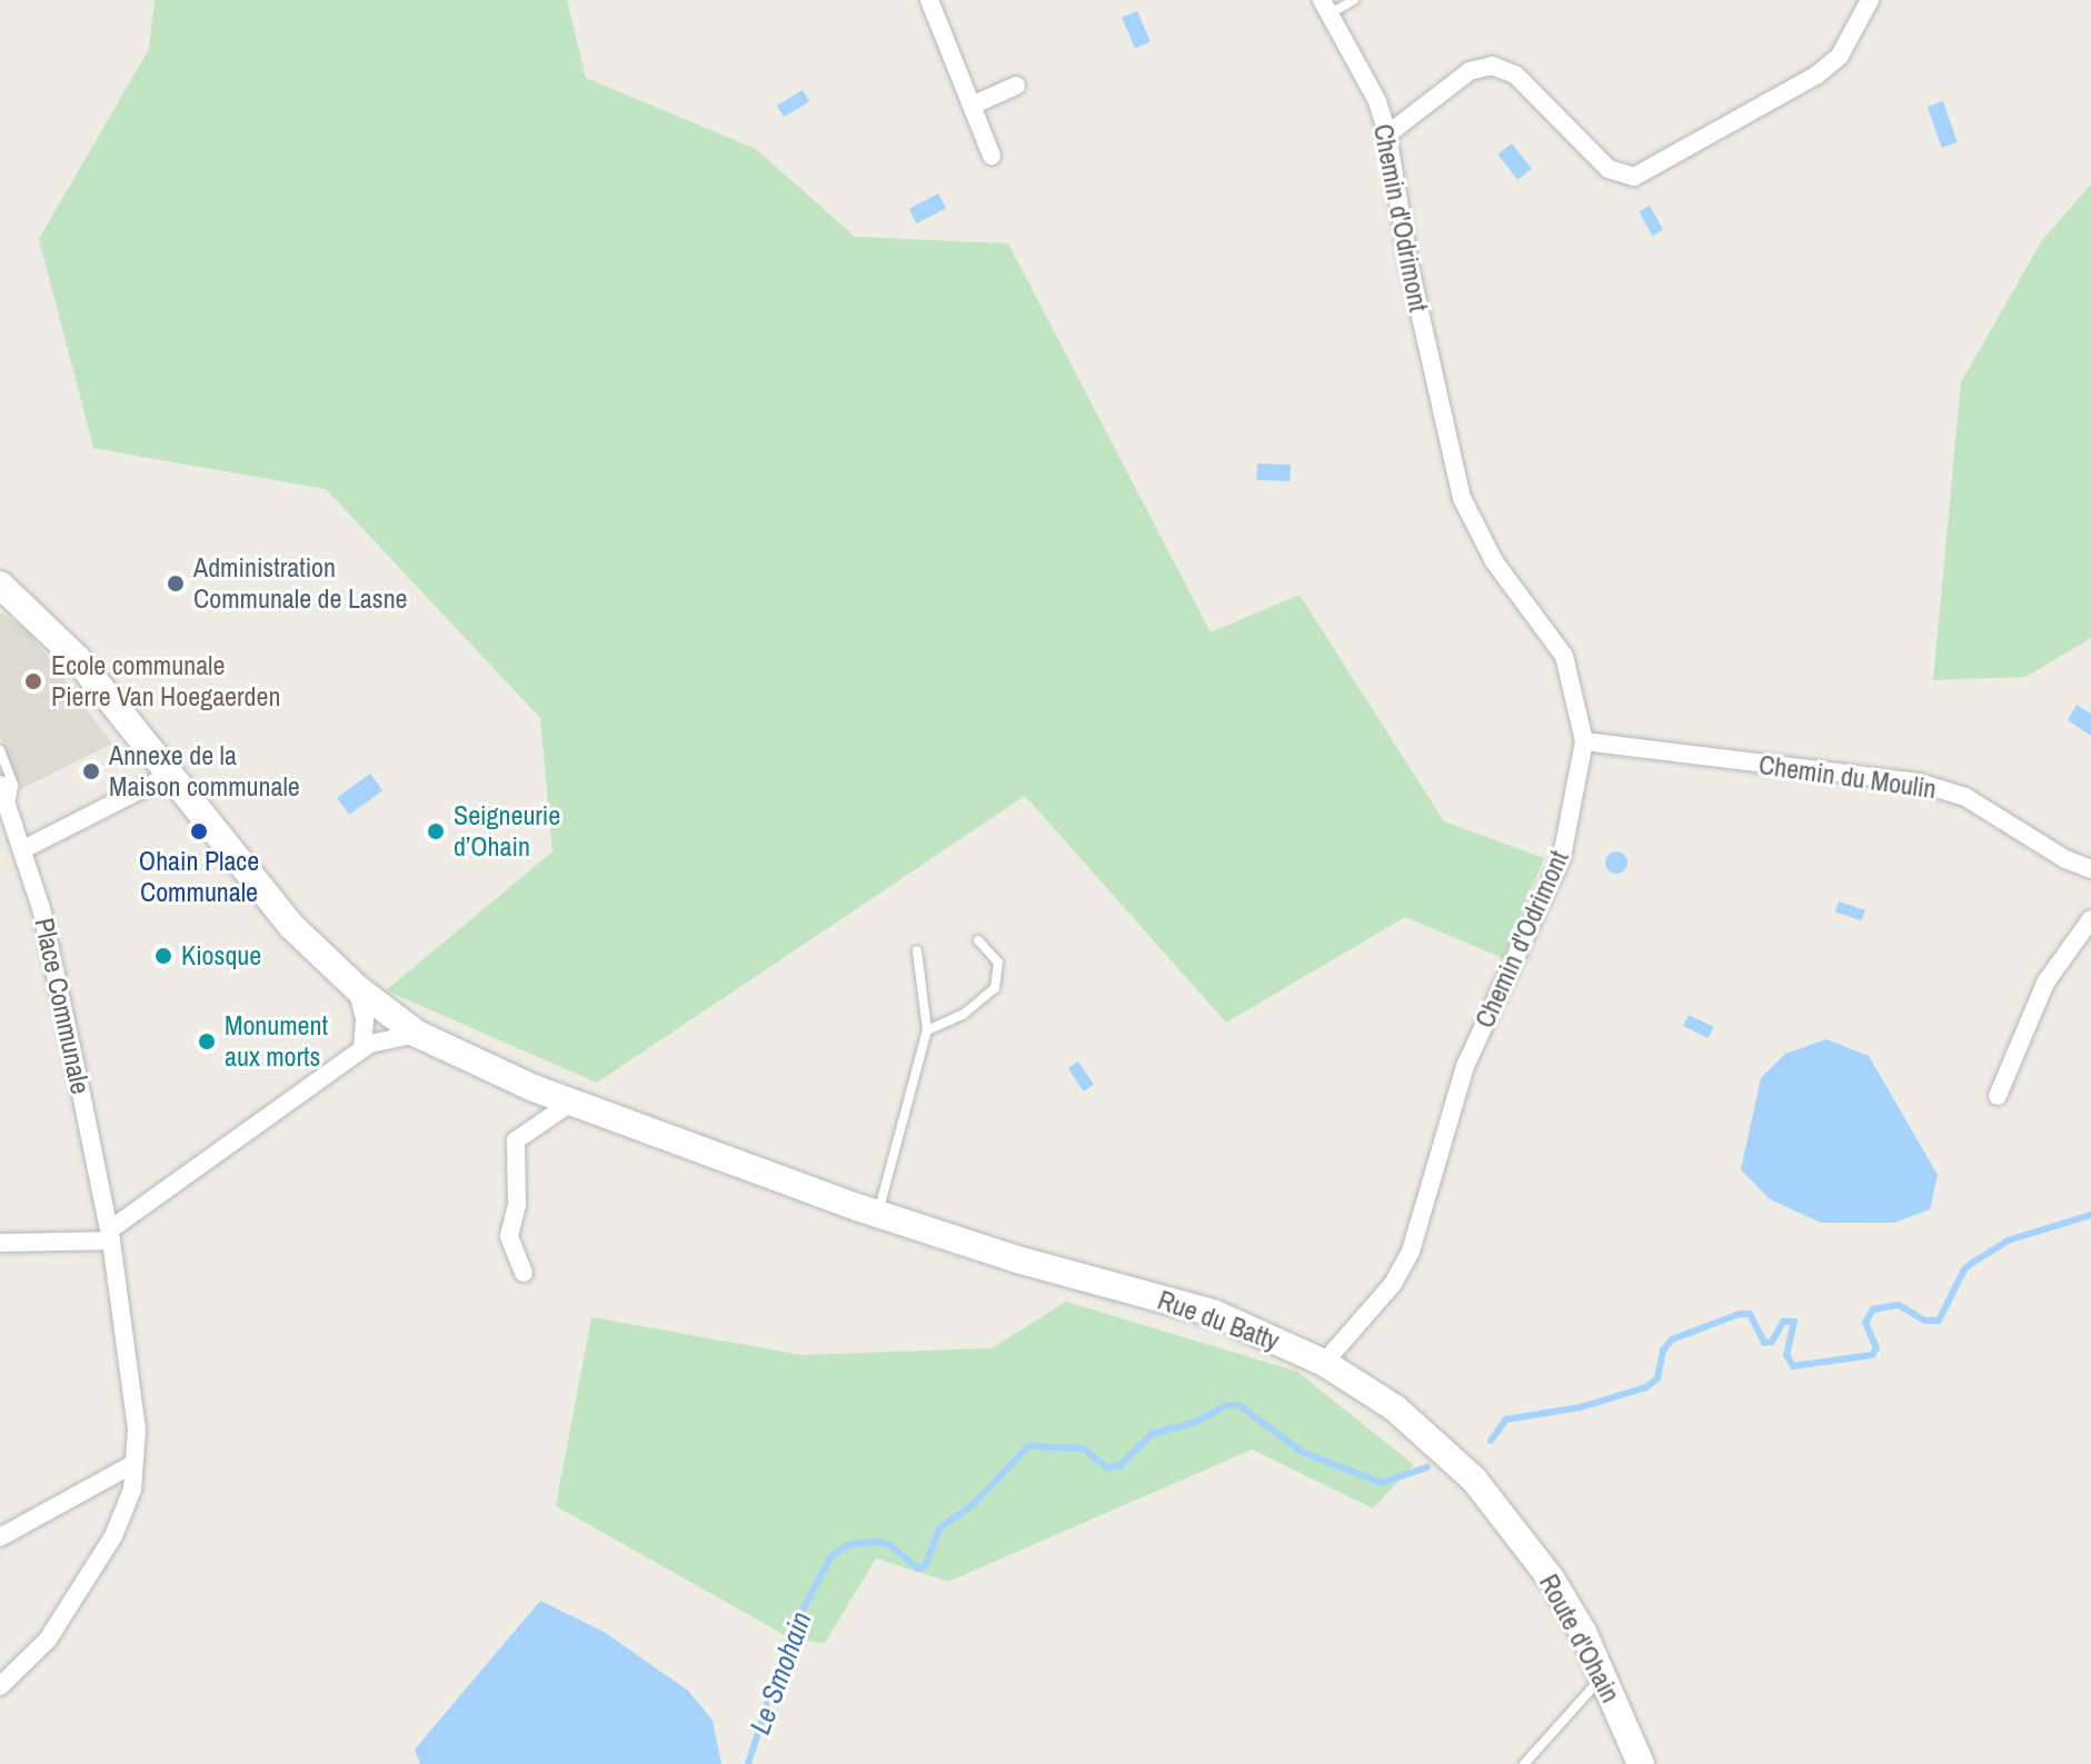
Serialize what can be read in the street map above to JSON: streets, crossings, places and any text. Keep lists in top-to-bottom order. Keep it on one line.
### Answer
{"streets":{"main road":["Rue du Batty","Route d'Ohain"],"street":["Chemin d'Odrimont","Chemin du Moulin","Place Communale"]},"crossings":[["Chemin d'Odrimont","Chemin du Moulin"],["Chemin d'Odrimont","Rue du Batty"],["Rue du Batty","Route d'Ohain"]],"water":["Le Smohain"],"places":["Administration Communale de Lasne","Ecole communale Pierre Van Hoegaerden","Annexe de la Maison communale","Ohain Place Communale","Seigneurie d’Ohain","Kiosque","Monument aux morts"]}
